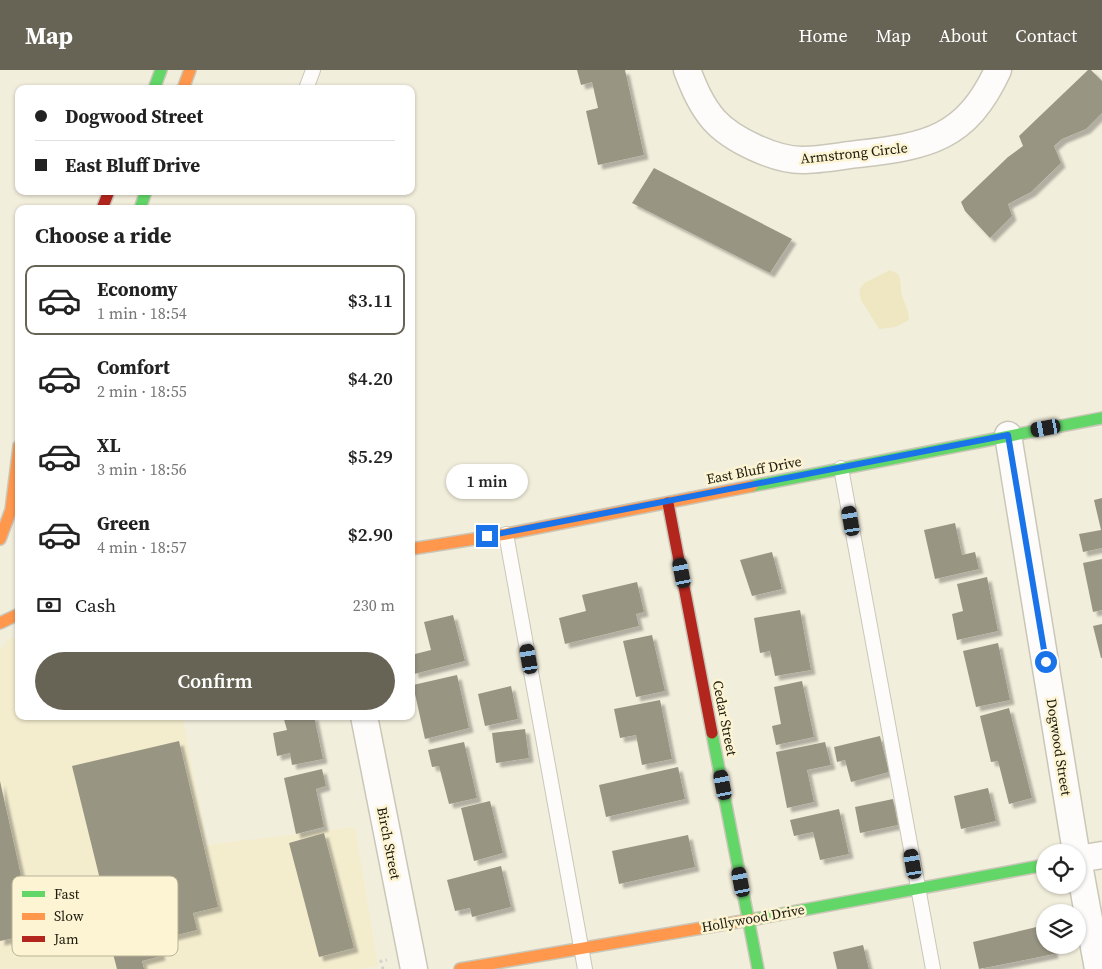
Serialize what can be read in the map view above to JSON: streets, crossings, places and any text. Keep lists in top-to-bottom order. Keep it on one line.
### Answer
{"streets":{"street":["Armstrong Circle","East Bluff Drive","Cedar Street","Dogwood Street","Birch Street","Hollywood Drive"]},"crossings":[["East Bluff Drive","Cedar Street"],["East Bluff Drive","Dogwood Street"],["Cedar Street","Hollywood Drive"]],"legend":["Fast","Slow","Jam"],"page":{"header":"Map","nav":["Home","Map","About","Contact"],"banner":["Dogwood Street","East Bluff Drive"],"heading":"Choose a ride","list":[{"name":"Economy","note":"1 min · 18:54","value":"$3.11"},{"name":"Comfort","note":"2 min · 18:55","value":"$4.20"},{"name":"XL","note":"3 min · 18:56","value":"$5.29"},{"name":"Green","note":"4 min · 18:57","value":"$2.90"}],"bubble":"1 min","pay":["Cash","230 m"],"buttons":"Confirm"}}
